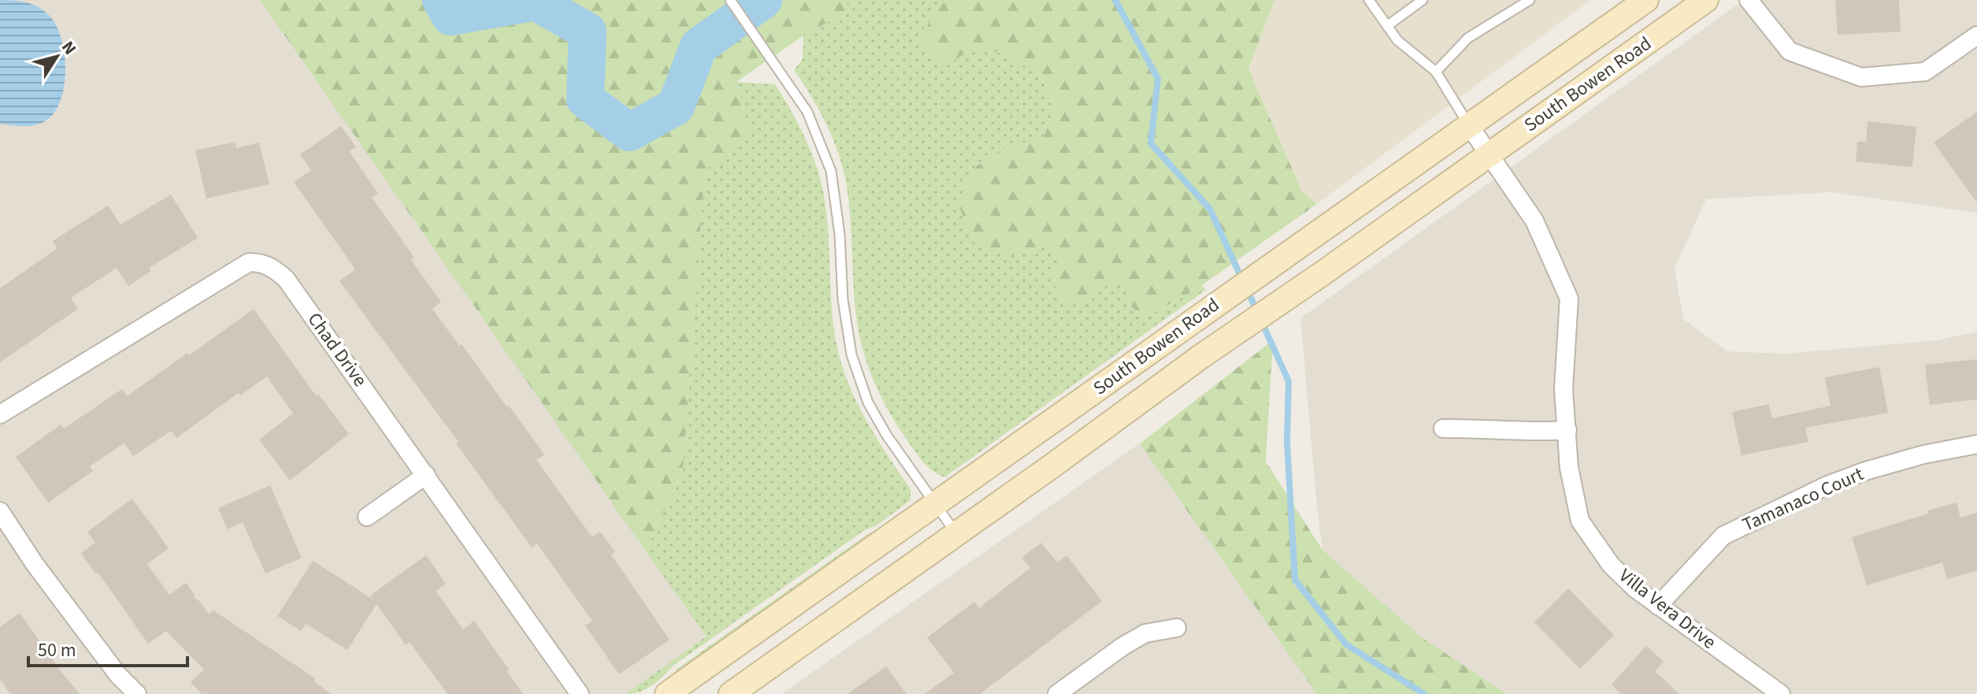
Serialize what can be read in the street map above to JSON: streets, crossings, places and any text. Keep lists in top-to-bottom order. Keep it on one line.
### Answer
{"streets":{"main road":["South Bowen Road"],"street":["Chad Drive","Tamanaco Court","Villa Vera Drive"]},"crossings":[["South Bowen Road","Villa Vera Drive"],["Tamanaco Court","Villa Vera Drive"]],"scale_bar":"50 m","north":"top right"}
